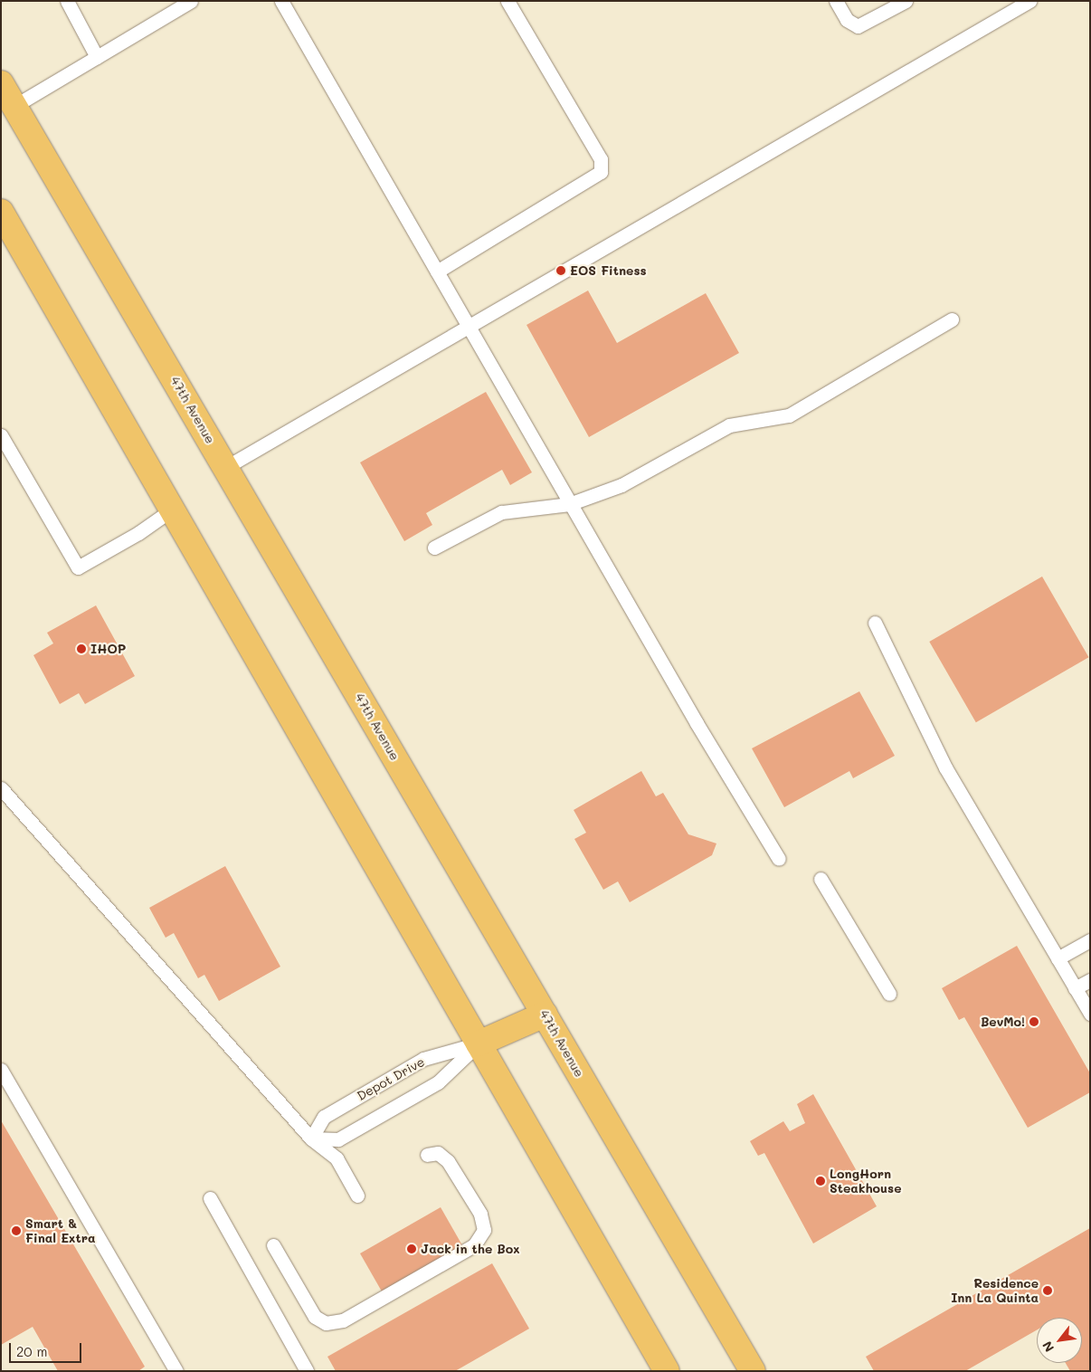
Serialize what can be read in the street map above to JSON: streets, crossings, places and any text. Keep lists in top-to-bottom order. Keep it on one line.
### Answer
{"streets":{"main road":["47th Avenue"],"lane":["Depot Drive"]},"places":["EOS Fitness","IHOP","BevMo!","LongHorn Steakhouse","Smart & Final Extra","Jack in the Box","Residence Inn La Quinta"],"scale_bar":"20 m","north":"bottom left"}
